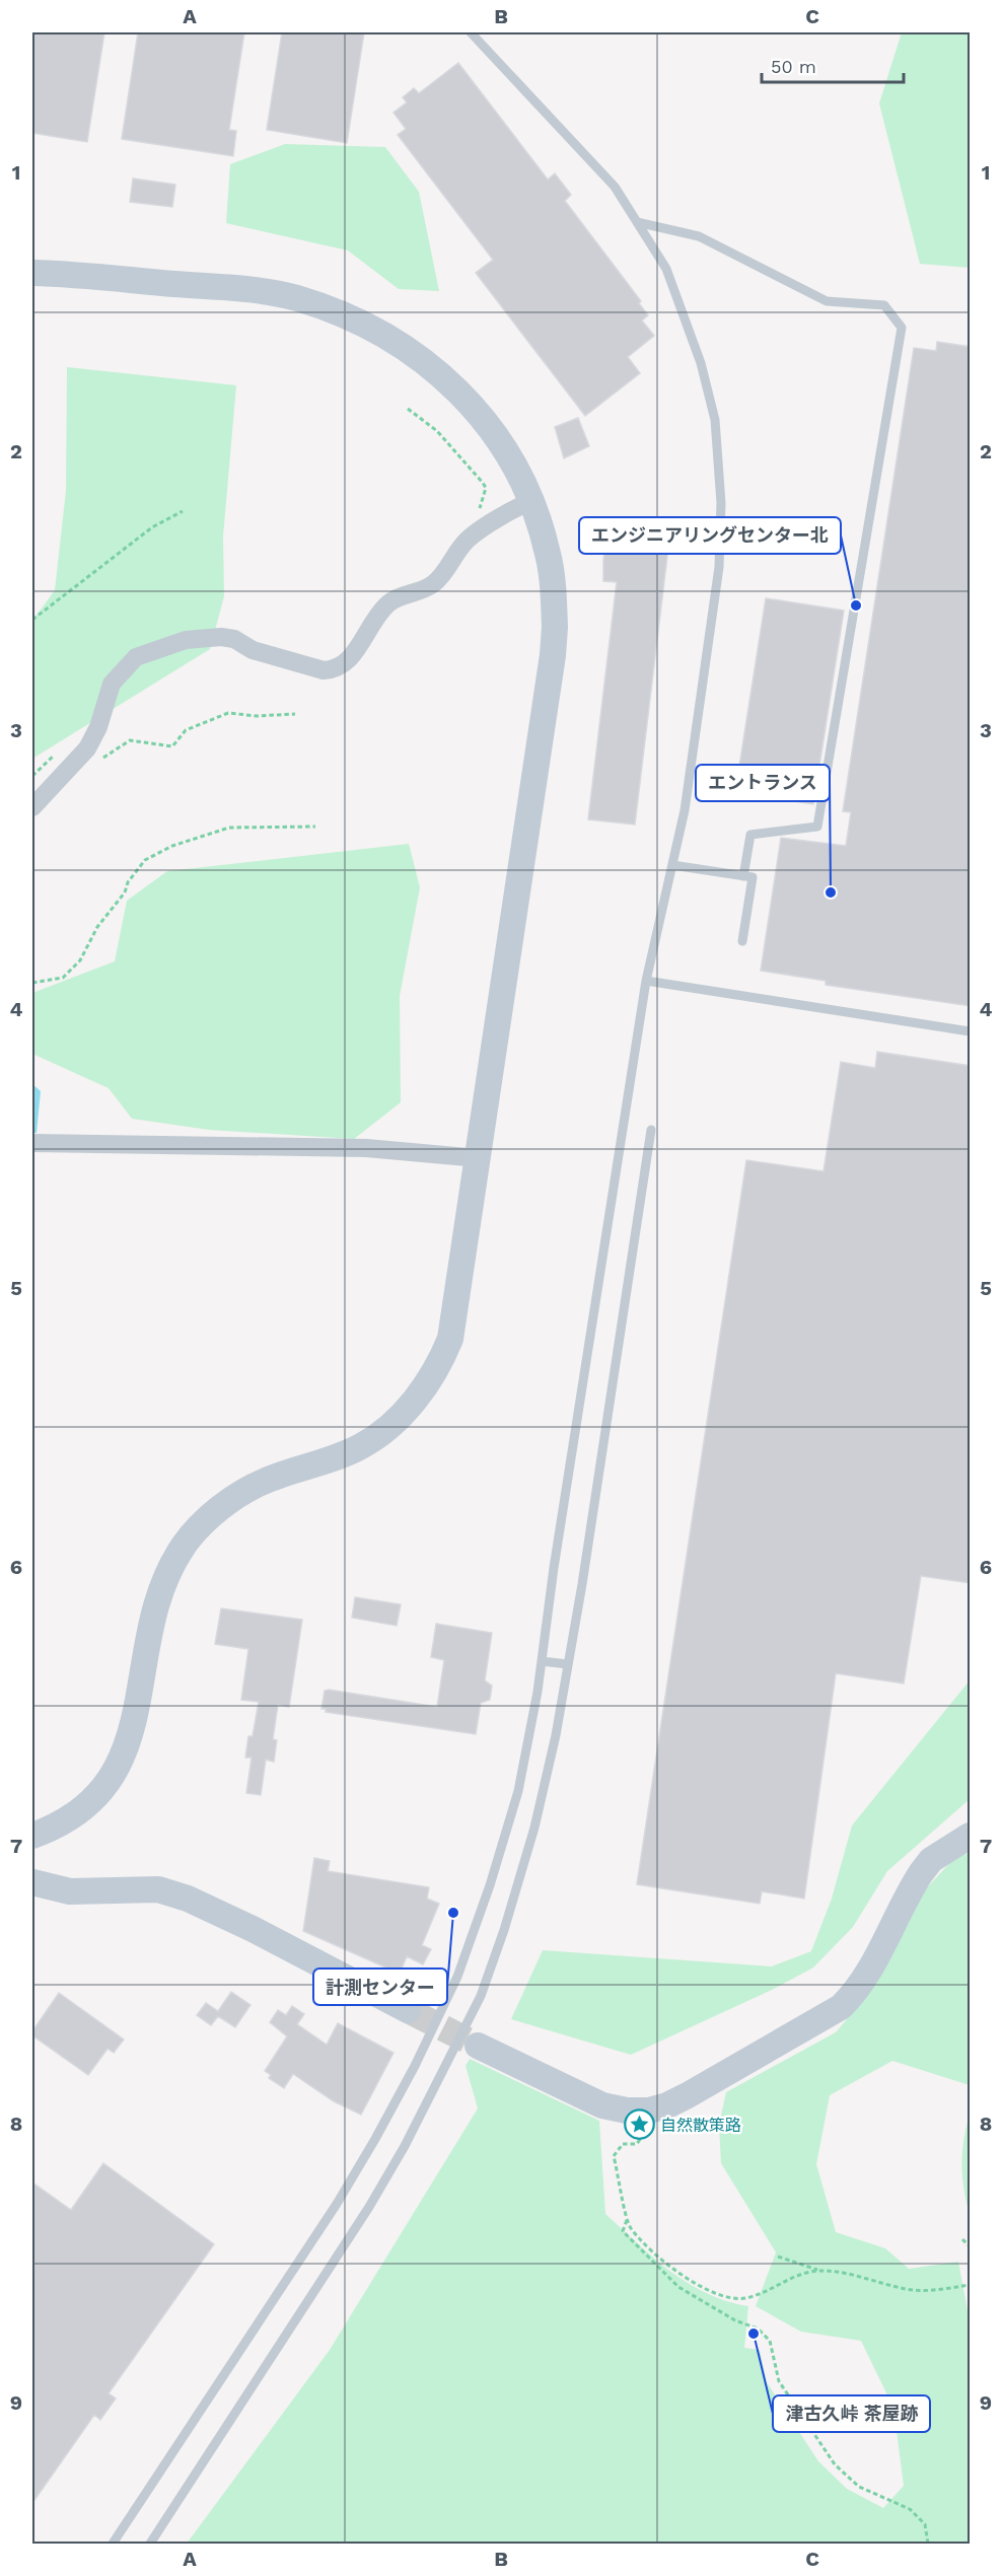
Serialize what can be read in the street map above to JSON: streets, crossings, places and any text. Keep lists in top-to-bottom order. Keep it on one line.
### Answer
{"places":{"other":["エンジニアリングセンター北","エントランス","計測センター","津古久峠 茶屋跡"],"place":["自然散策路"]},"scale_bar":"50 m","grid":{"columns":["A","B","C"],"rows":["1","2","3","4","5","6","7","8","9"]}}
